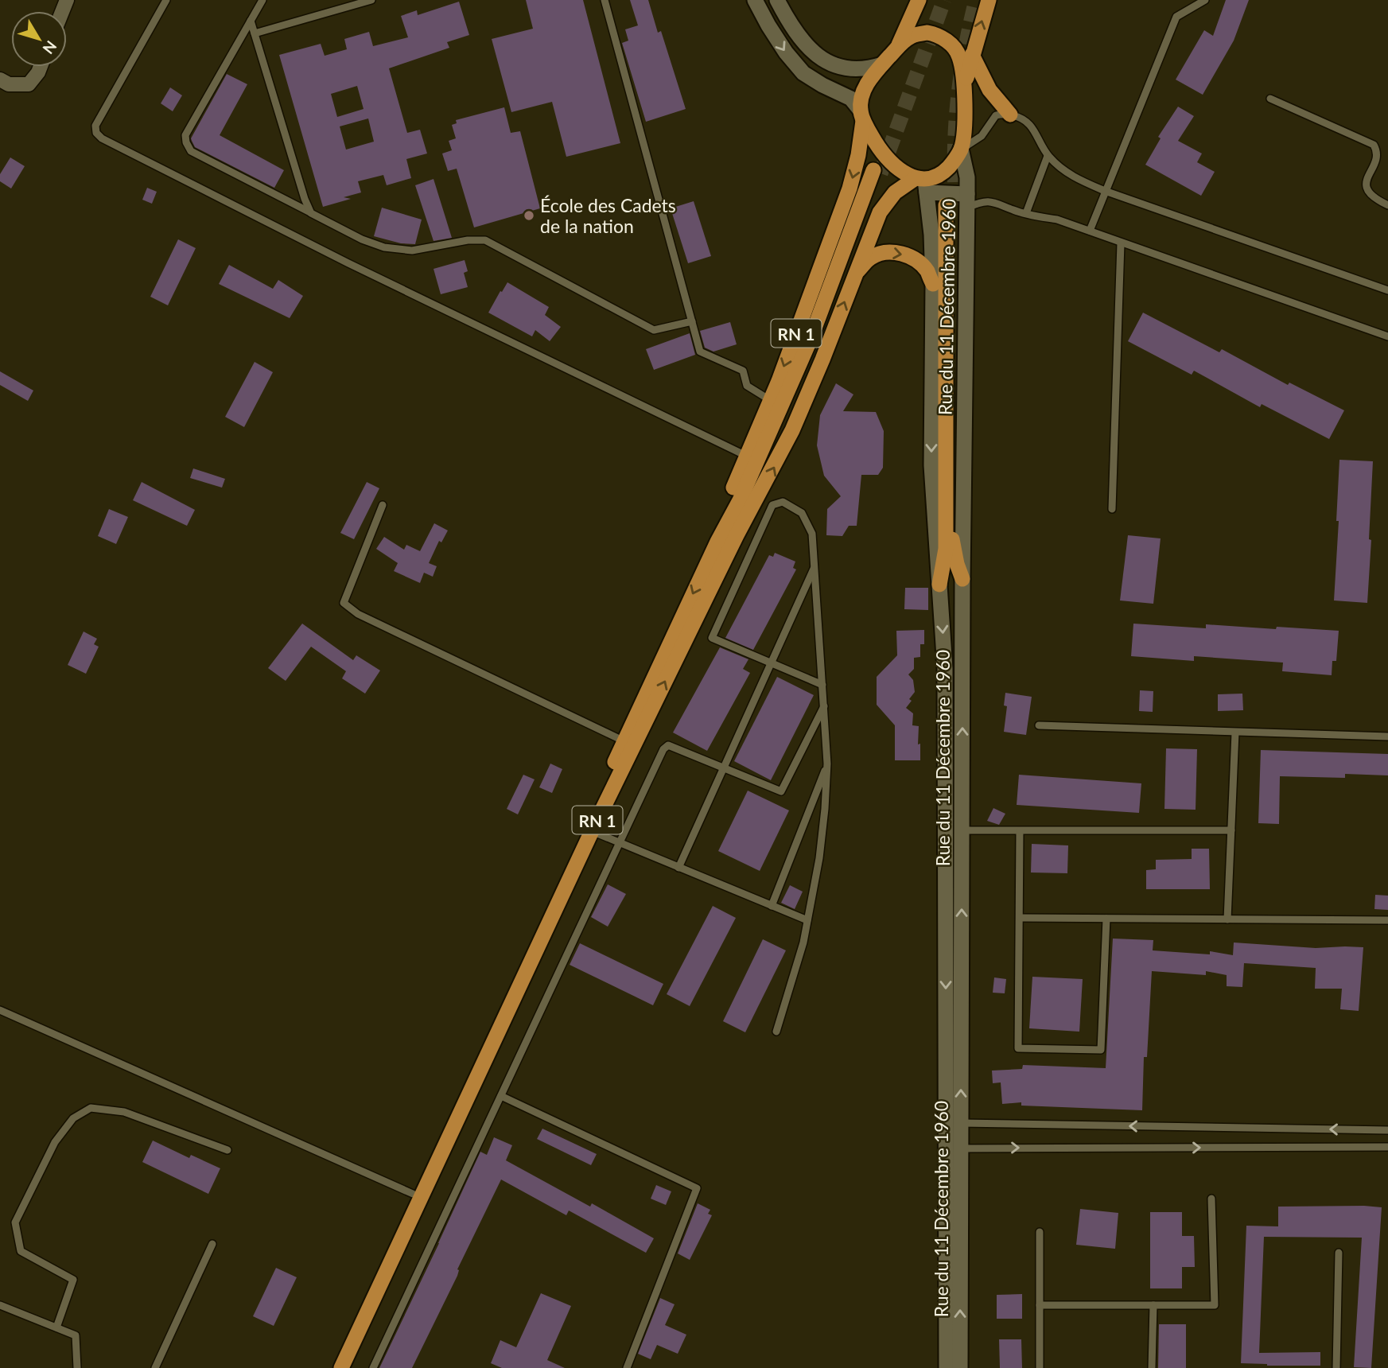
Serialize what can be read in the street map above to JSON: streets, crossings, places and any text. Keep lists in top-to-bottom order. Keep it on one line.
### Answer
{"streets":{"main road":["Rue du 11 Décembre 1960","RN 1"]},"crossings":[["Rue du 11 Décembre 1960","RN 1"]],"places":["École des Cadets de la nation"],"north":"bottom right"}
